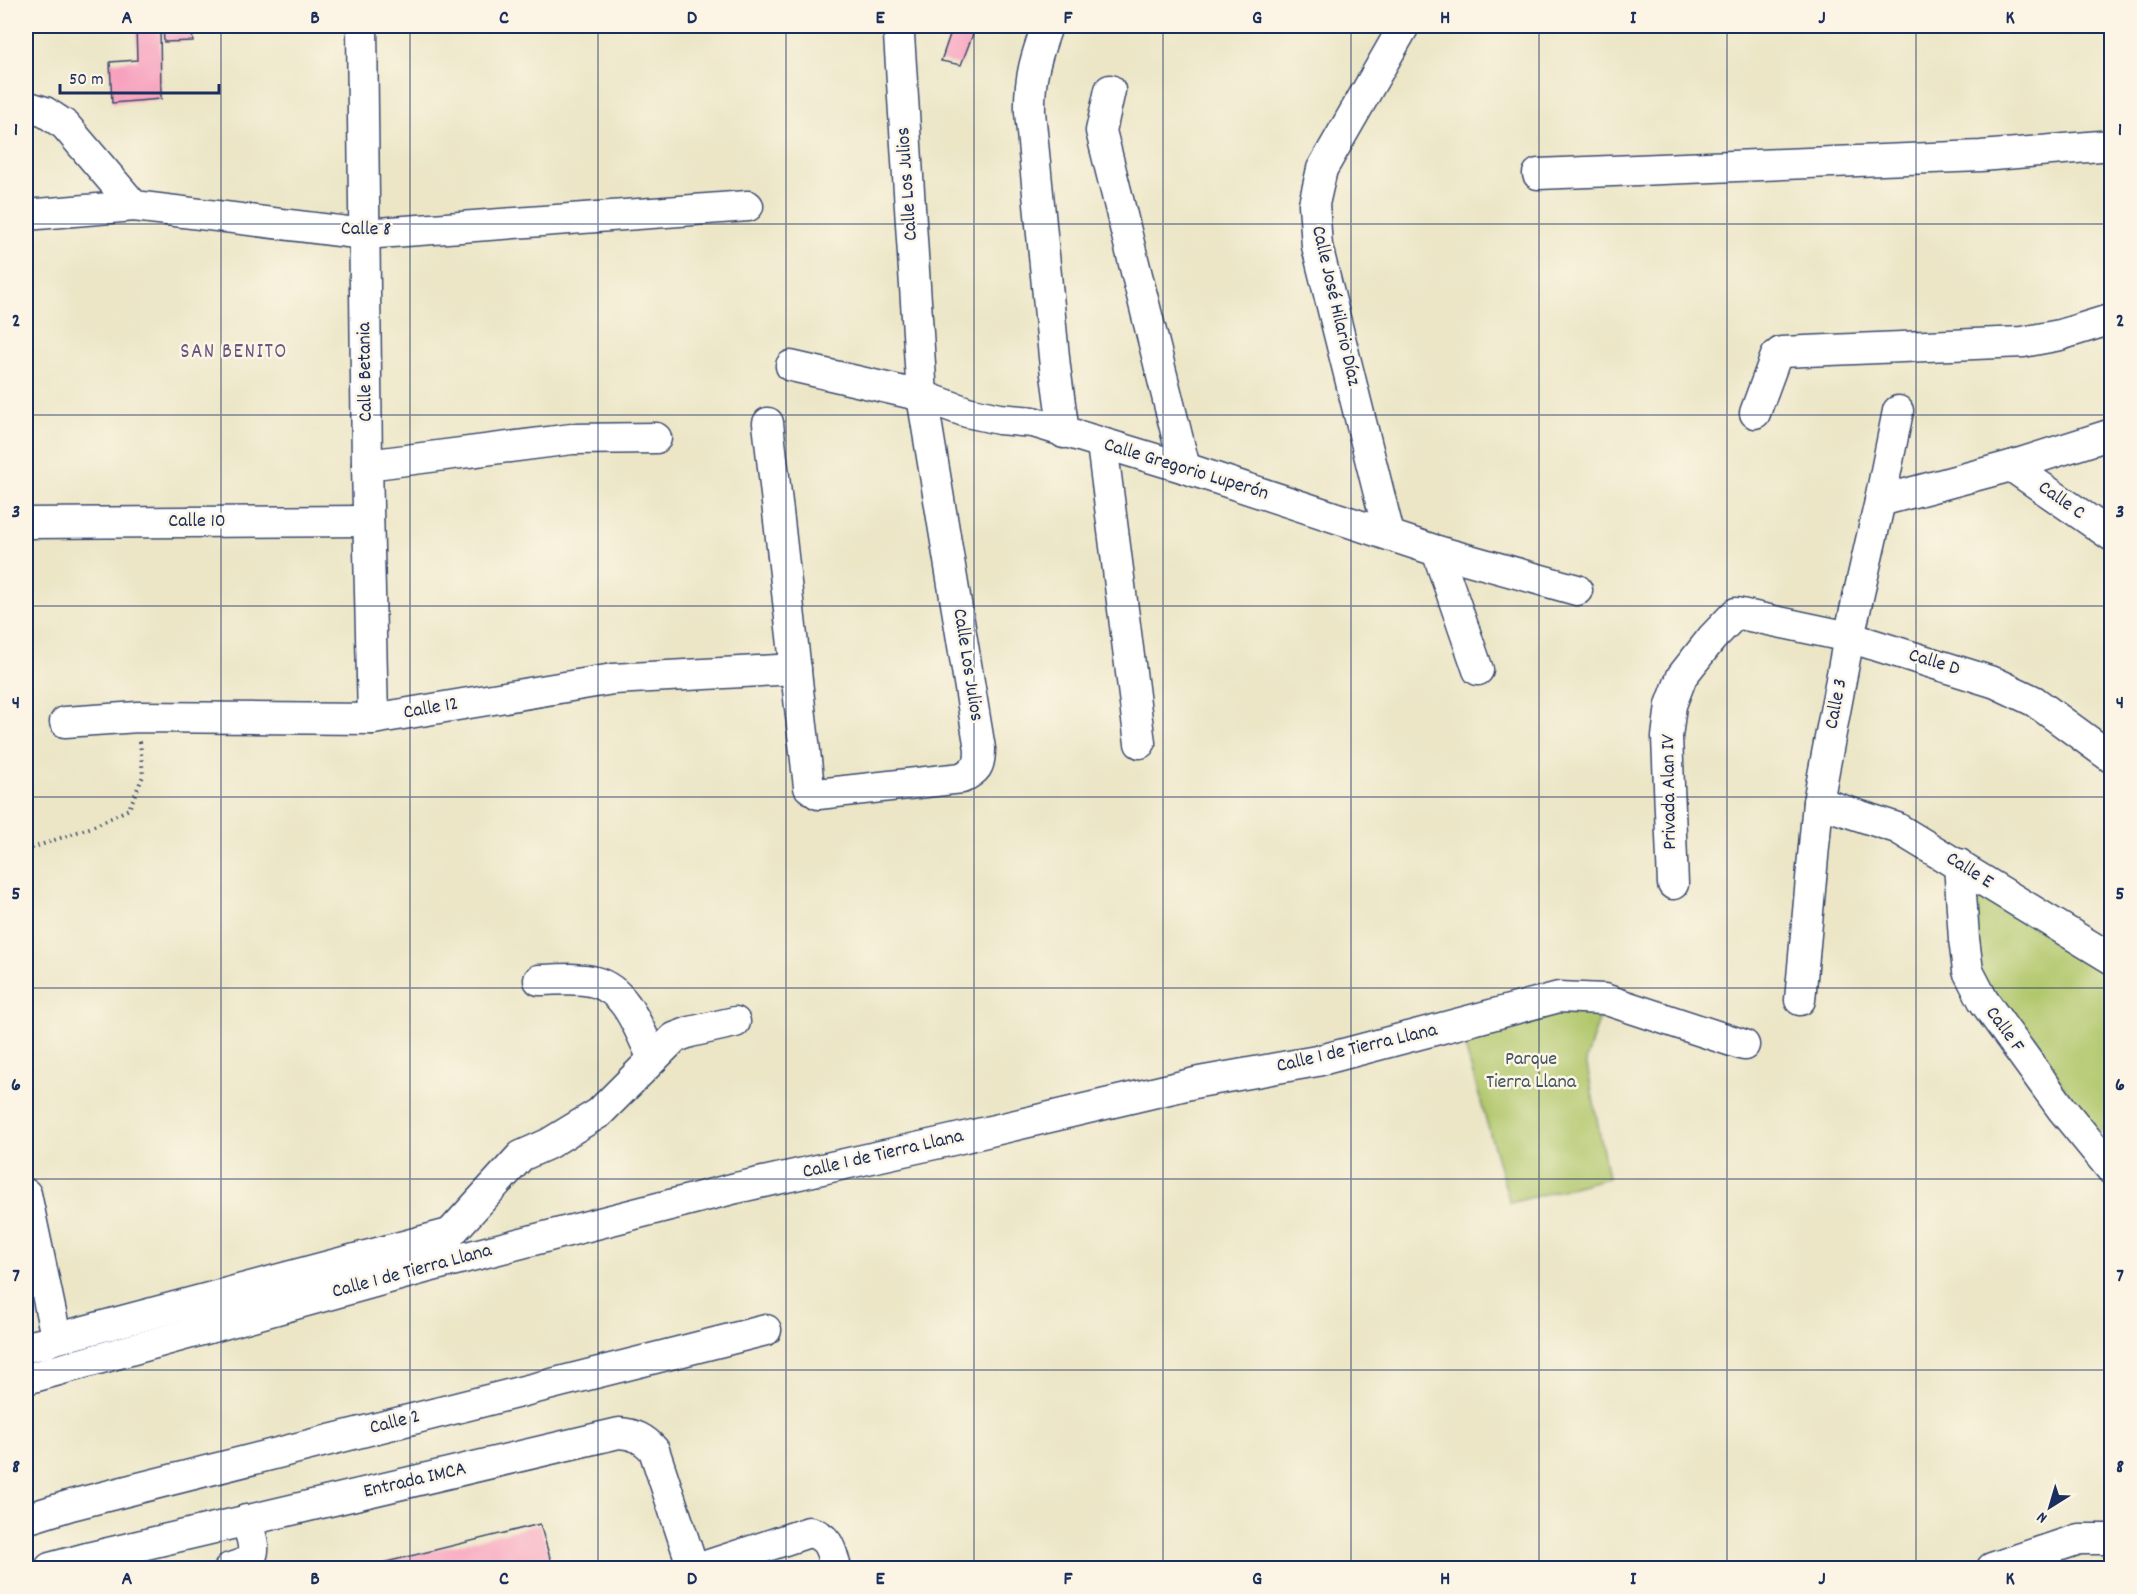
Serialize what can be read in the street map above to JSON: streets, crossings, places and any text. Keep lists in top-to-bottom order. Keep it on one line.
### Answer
{"streets":{"street":["Calle Los Julios","Calle 8","Calle José Hilario Díaz","Calle Betania","Calle Gregorio Luperón","Calle C","Calle 10","Calle D","Calle 3","Calle 12","Privada Alan IV","Calle E","Calle F","Calle 1 de Tierra Llana","Calle 2","Entrada IMCA"]},"crossings":[["Calle Los Julios","Calle Gregorio Luperón"],["Calle Los Julios","Calle 12"],["Calle 8","Calle Betania"],["Calle José Hilario Díaz","Calle Gregorio Luperón"],["Calle Betania","Calle 10"],["Calle Betania","Calle 12"],["Calle D","Calle 3"],["Calle D","Privada Alan IV"],["Calle 3","Calle E"],["Calle E","Calle F"]],"districts":["SAN BENITO"],"parks":["Parque Tierra Llana"],"scale_bar":"50 m","north":"bottom left","grid":{"columns":["A","B","C","D","E","F","G","H","I","J","K"],"rows":["1","2","3","4","5","6","7","8"]}}
